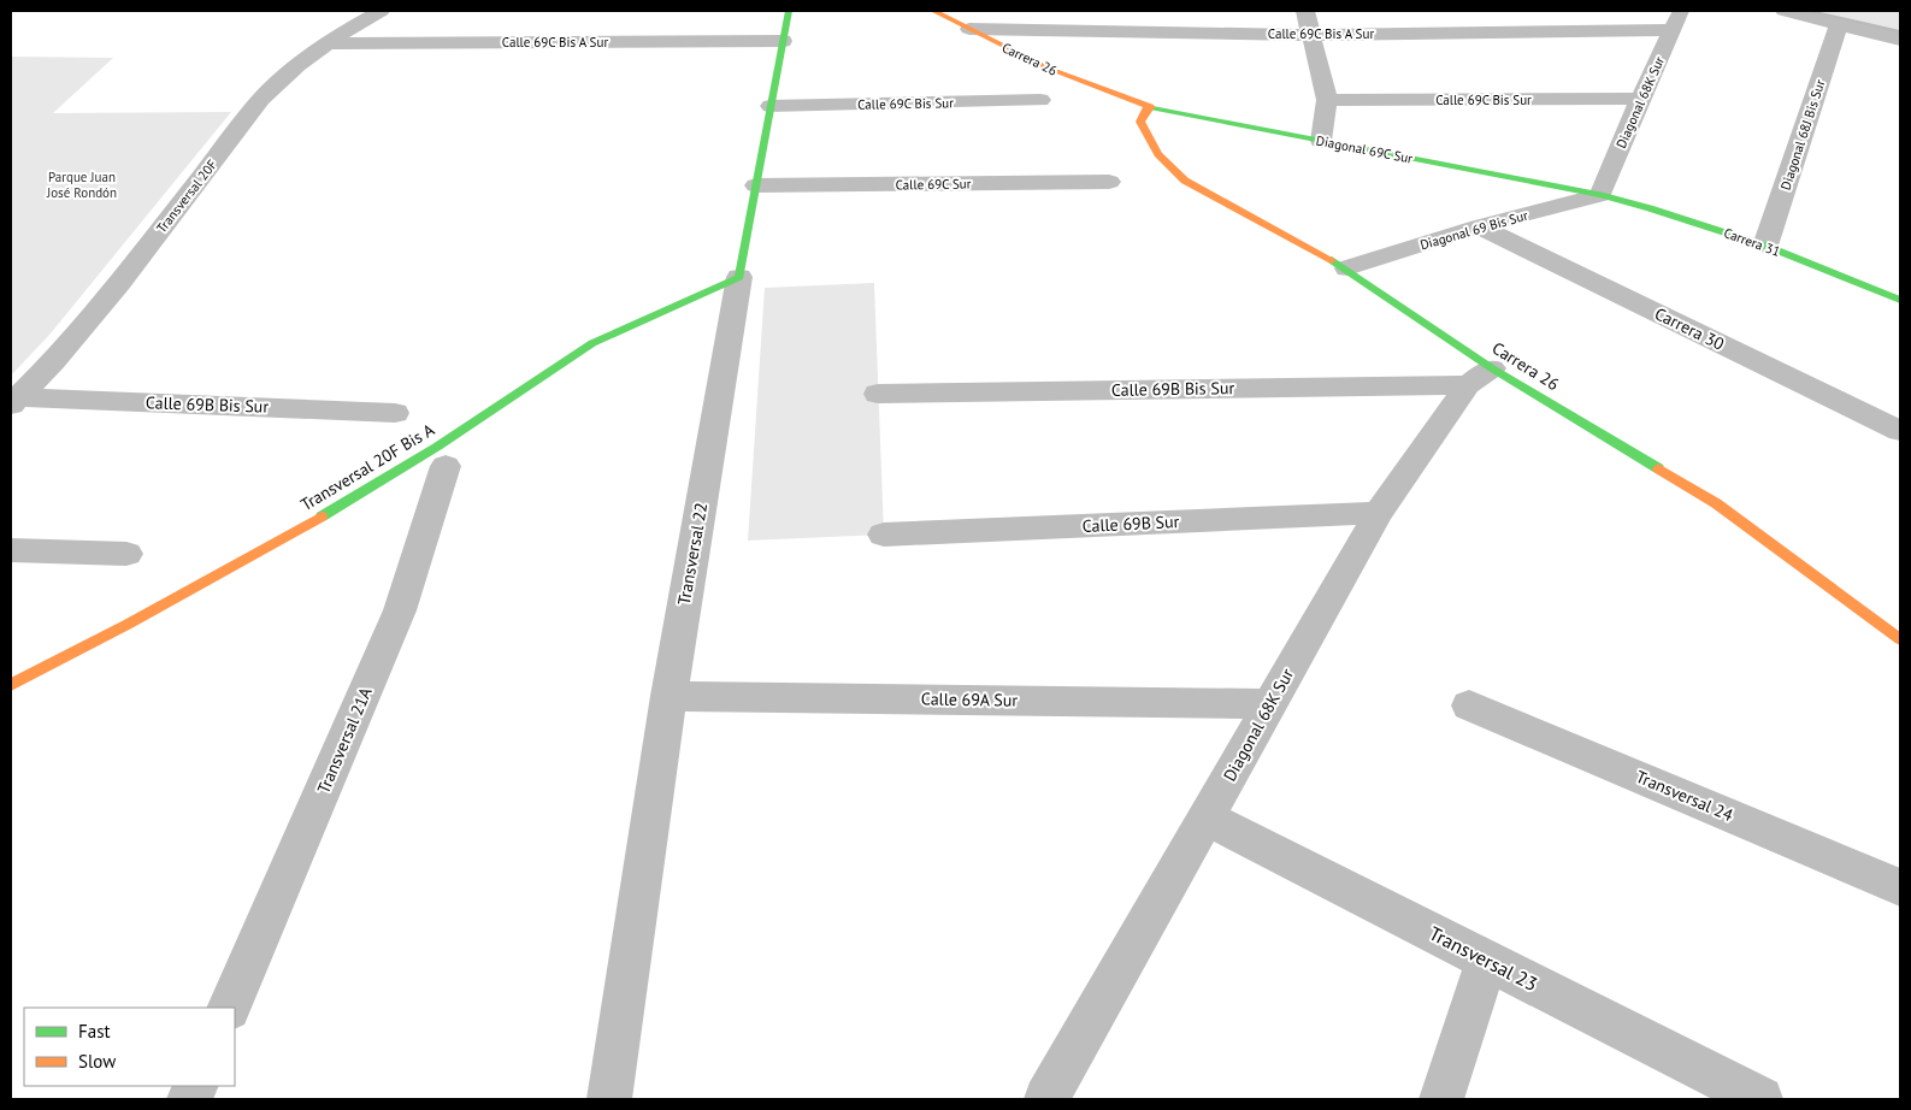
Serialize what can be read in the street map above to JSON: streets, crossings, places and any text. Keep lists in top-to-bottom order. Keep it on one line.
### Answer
{"streets":{"street":["Calle 69C Bis A Sur","Carrera 26","Calle 69C Bis Sur","Diagonal 68K Sur","Diagonal 68J Bis Sur","Diagonal 69C Sur","Calle 69C Sur","Transversal 20F","Diagonal 69 Bis Sur","Carrera 31","Carrera 30","Calle 69B Bis Sur","Transversal 20F Bis A","Calle 69B Sur","Transversal 22","Calle 69A Sur","Transversal 21A","Transversal 24","Transversal 23"]},"crossings":[["Calle 69C Bis A Sur","Carrera 26"],["Calle 69C Bis A Sur","Diagonal 68K Sur"],["Calle 69C Bis A Sur","Transversal 20F"],["Calle 69C Bis A Sur","Transversal 22"],["Carrera 26","Diagonal 68K Sur"],["Carrera 26","Diagonal 69C Sur"],["Carrera 26","Diagonal 69 Bis Sur"],["Carrera 26","Calle 69B Bis Sur"],["Calle 69C Bis Sur","Diagonal 68K Sur"],["Calle 69C Bis Sur","Transversal 22"],["Diagonal 68K Sur","Diagonal 69C Sur"],["Diagonal 68K Sur","Diagonal 69 Bis Sur"],["Diagonal 68K Sur","Carrera 31"],["Diagonal 68K Sur","Calle 69B Bis Sur"],["Diagonal 68K Sur","Calle 69B Sur"],["Diagonal 68K Sur","Calle 69A Sur"],["Diagonal 68K Sur","Transversal 23"],["Diagonal 68J Bis Sur","Carrera 31"],["Diagonal 69C Sur","Diagonal 69 Bis Sur"],["Diagonal 69C Sur","Carrera 31"],["Calle 69C Sur","Transversal 22"],["Transversal 20F","Calle 69B Bis Sur"],["Diagonal 69 Bis Sur","Carrera 31"],["Diagonal 69 Bis Sur","Carrera 30"],["Transversal 20F Bis A","Transversal 22"],["Transversal 22","Calle 69A Sur"]],"parks":["Parque Juan José Rondón"],"legend":["Fast","Slow"]}
